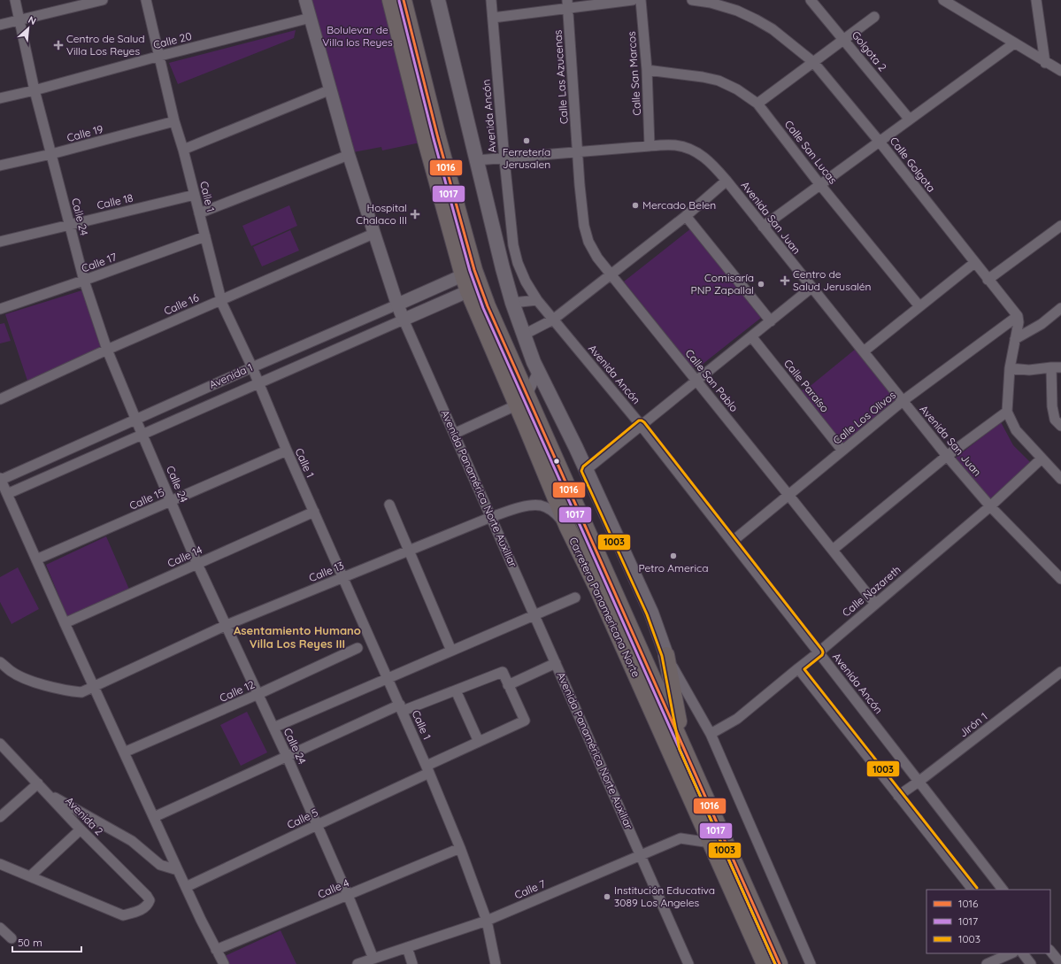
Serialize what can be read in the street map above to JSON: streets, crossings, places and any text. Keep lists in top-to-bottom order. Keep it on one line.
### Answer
{"streets":{"highway":["Carretera Panamericana Norte"],"street":["Calle 20","Golgota 2","Calle San Marcos","Calle Las Azucenas","Avenida Ancón","Calle 19","Calle San Lucas","Calle Golgota","Calle 1","Calle 18","Calle 24","Avenida San Juan","Calle 17","Calle 16","Avenida 1","Calle San Pablo","Calle Paraíso","Calle Los Olivos","Avenida Panamérica Norte Auxiliar","Calle 15","Calle 14","Calle 13","Calle Nazareth","Calle 12","Jirón 1","Avenida 2","Calle 5","Calle 4","Calle 7"]},"crossings":[["Calle 20","Calle 1"],["Calle 20","Calle 24"],["Calle 20","Avenida Panamérica Norte Auxiliar"],["Calle San Marcos","Calle San Lucas"],["Calle San Marcos","Avenida San Juan"],["Calle Las Azucenas","Avenida San Juan"],["Calle Las Azucenas","Calle San Pablo"],["Avenida Ancón","Avenida San Juan"],["Avenida Ancón","Calle Los Olivos"],["Avenida Ancón","Calle Nazareth"],["Avenida Ancón","Jirón 1"],["Calle 19","Calle 1"],["Calle 19","Calle 24"],["Calle Golgota","Calle Los Olivos"],["Calle 1","Calle 18"],["Calle 1","Calle 17"],["Calle 1","Calle 16"],["Calle 1","Avenida 1"],["Calle 1","Calle 15"],["Calle 1","Calle 14"],["Calle 1","Calle 13"],["Calle 1","Calle 5"],["Calle 1","Calle 4"],["Calle 1","Calle 7"],["Calle 18","Calle 24"],["Calle 24","Calle 17"],["Calle 24","Calle 16"],["Calle 24","Avenida 1"],["Calle 24","Calle 15"],["Calle 24","Calle 14"],["Calle 24","Calle 13"],["Calle 24","Calle 12"],["Calle 24","Calle 5"],["Calle 24","Calle 4"],["Calle 24","Calle 7"],["Avenida San Juan","Calle San Pablo"],["Avenida San Juan","Calle Los Olivos"],["Avenida San Juan","Calle Nazareth"],["Calle 16","Avenida Panamérica Norte Auxiliar"],["Avenida 1","Avenida Panamérica Norte Auxiliar"],["Avenida 1","Carretera Panamericana Norte"],["Calle San Pablo","Calle Los Olivos"],["Calle San Pablo","Calle Nazareth"],["Calle Paraíso","Calle Los Olivos"],["Avenida Panamérica Norte Auxiliar","Calle 13"],["Avenida Panamérica Norte Auxiliar","Calle 7"],["Calle 13","Carretera Panamericana Norte"],["Carretera Panamericana Norte","Calle 7"]],"districts":["Asentamiento Humano Villa Los Reyes III"],"parks":["Bolulevar de Villa los Reyes"],"places":{"health":["Centro de Salud Villa Los Reyes","Hospital Chalaco III","Centro de Salud Jerusalén"],"other":["Ferretería Jerusalen","Mercado Belen","Comisaría PNP Zapallal","Petro America","Institución Educativa 3089 Los Angeles"]},"lines":["transit line 1016","transit line 1017","transit line 1003"],"legend":["1016","1017","1003"],"scale_bar":"50 m","north":"top right"}
